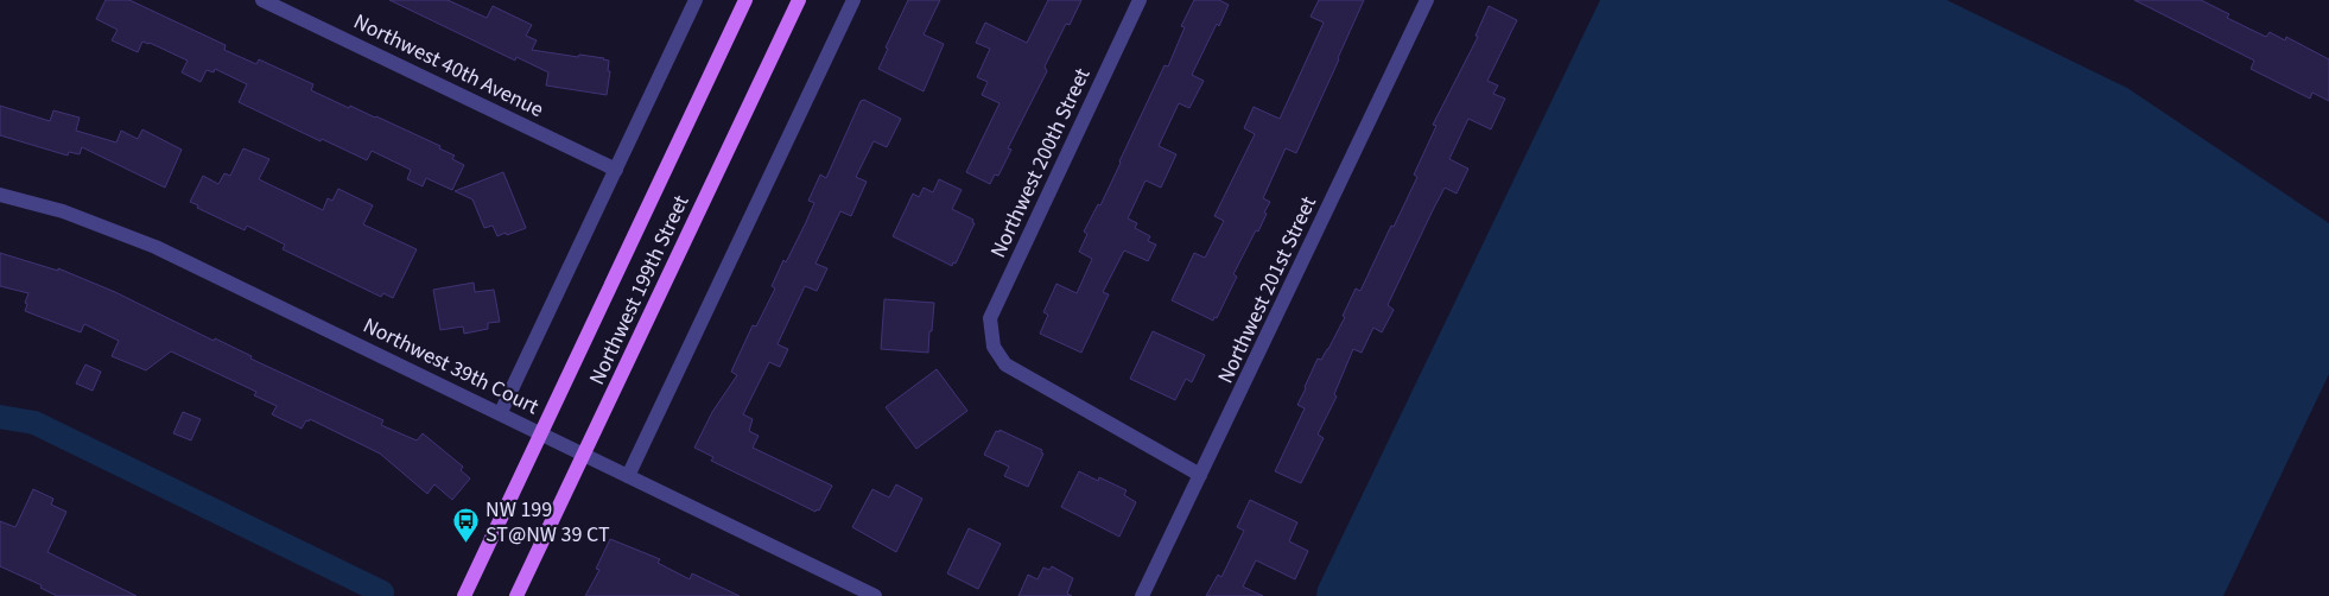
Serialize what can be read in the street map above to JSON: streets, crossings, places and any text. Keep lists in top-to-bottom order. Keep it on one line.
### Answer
{"streets":{"main road":["Northwest 199th Street"],"street":["Northwest 40th Avenue","Northwest 200th Street","Northwest 201st Street","Northwest 39th Court"]},"crossings":[["Northwest 200th Street","Northwest 201st Street"],["Northwest 199th Street","Northwest 39th Court"]],"places":{"bus stop":["NW 199 ST@NW 39 CT"]}}
